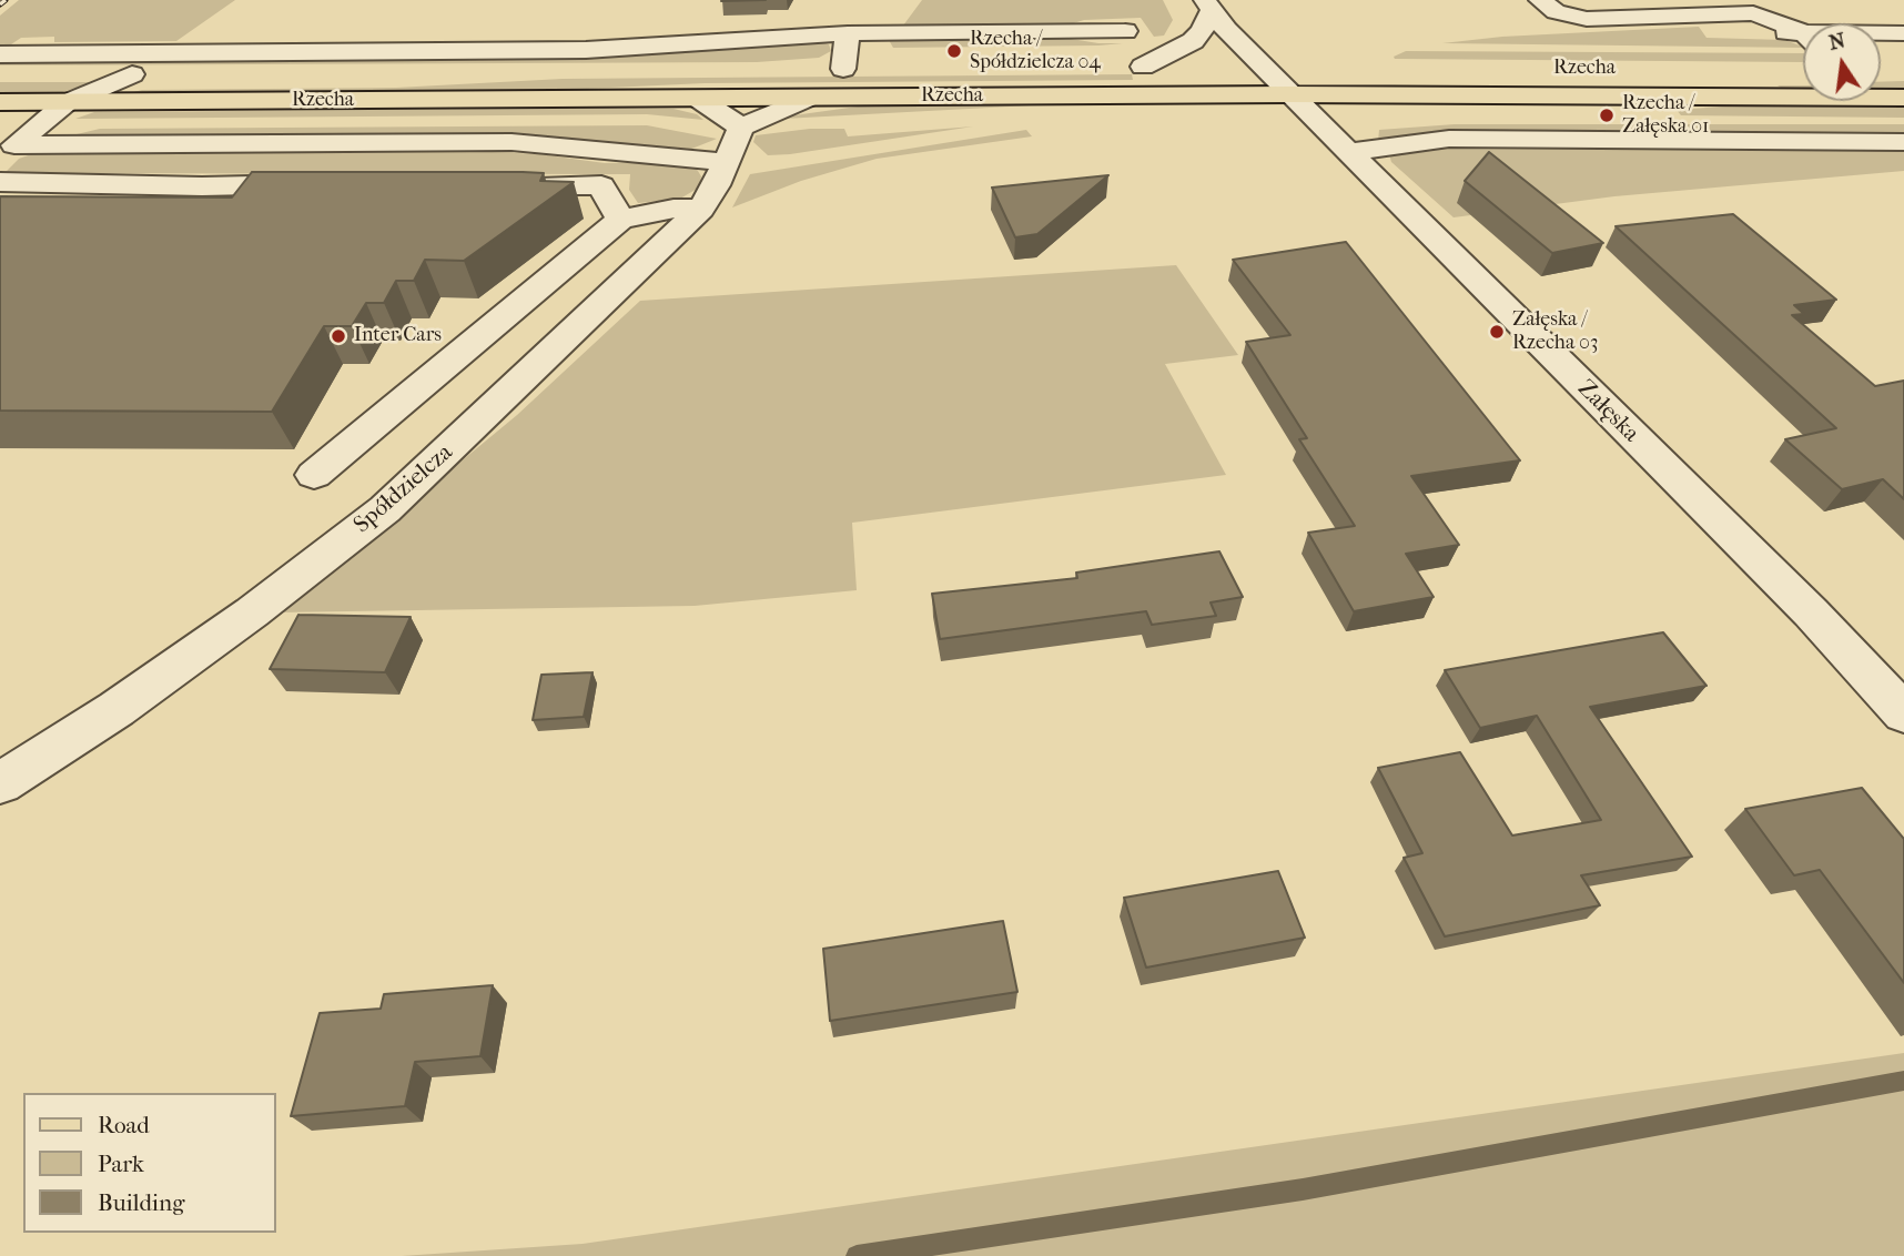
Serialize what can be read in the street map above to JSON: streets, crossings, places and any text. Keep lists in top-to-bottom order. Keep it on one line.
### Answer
{"streets":{"main road":["Rzecha"],"street":["Załęska","Spółdzielcza"]},"crossings":[["Rzecha","Załęska"]],"places":["Rzecha / Spółdzielcza 04","Rzecha / Załęska 01","Załęska / Rzecha 03","Inter Cars"],"legend":["Road","Park","Building"],"north":"top"}
